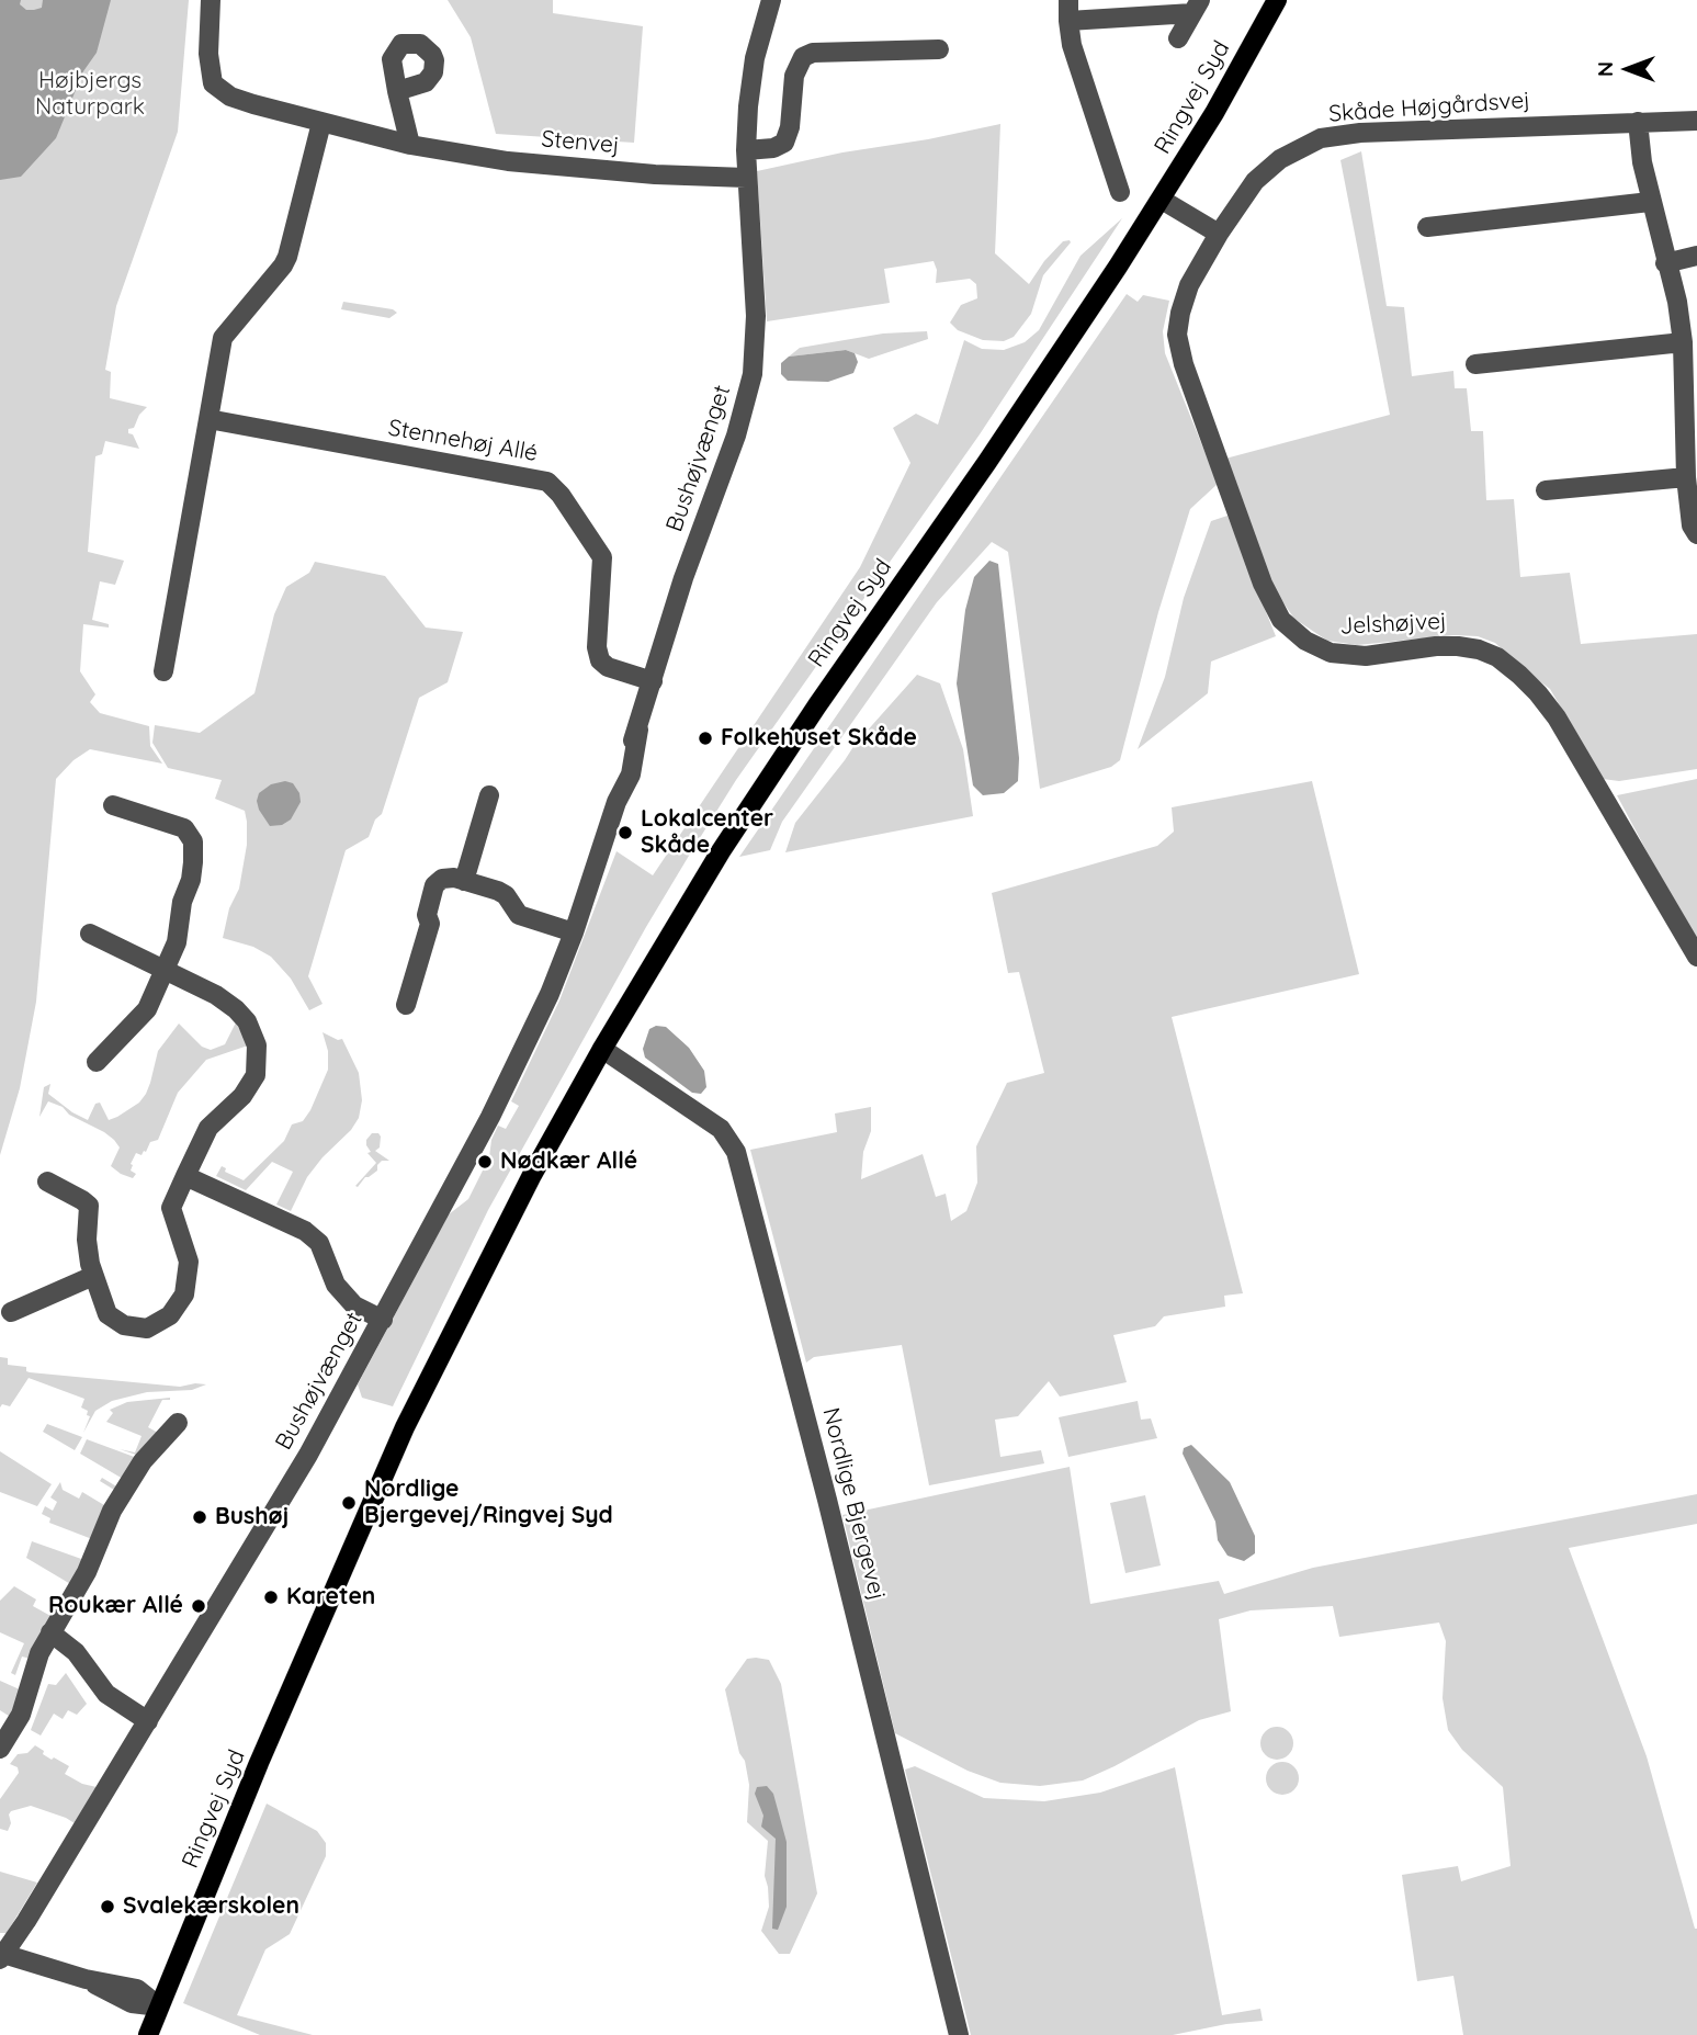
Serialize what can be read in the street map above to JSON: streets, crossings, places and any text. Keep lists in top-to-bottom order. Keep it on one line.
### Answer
{"streets":{"main road":["Ringvej Syd"],"street":["Skåde Højgårdsvej","Stenvej","Stennehøj Allé","Bushøjvænget","Jelshøjvej","Nordlige Bjergevej"]},"crossings":[["Ringvej Syd","Nordlige Bjergevej"],["Skåde Højgårdsvej","Jelshøjvej"],["Stenvej","Bushøjvænget"],["Stennehøj Allé","Bushøjvænget"]],"parks":["Højbjergs Naturpark"],"places":["Folkehuset Skåde","Lokalcenter Skåde","Nødkær Allé","Nordlige Bjergevej/Ringvej Syd","Bushøj","Kareten","Roukær Allé","Svalekærskolen"],"north":"left"}
